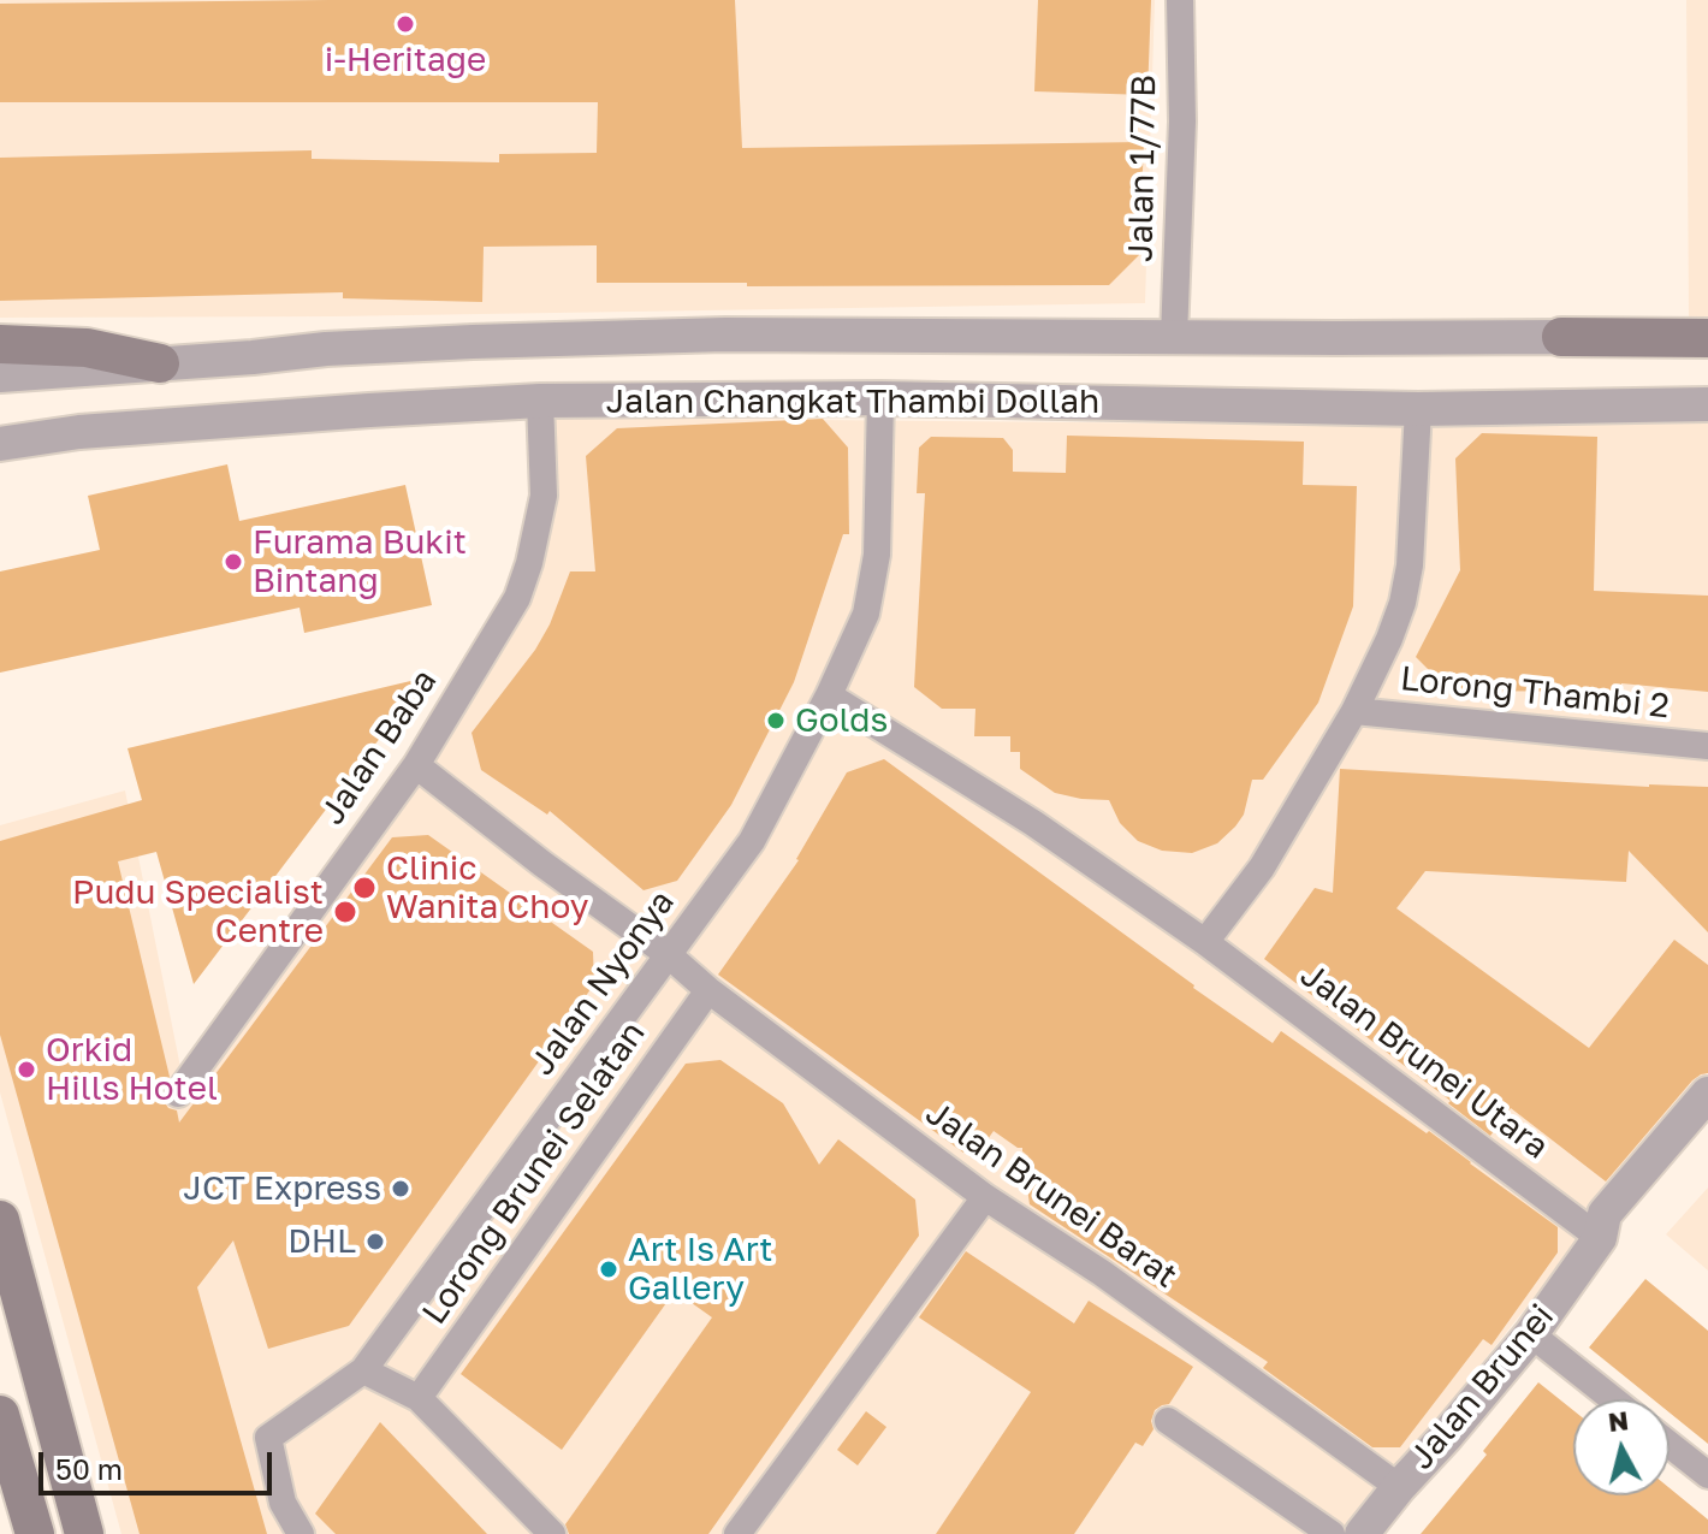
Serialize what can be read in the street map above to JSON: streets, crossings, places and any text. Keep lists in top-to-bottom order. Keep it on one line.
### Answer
{"streets":{"street":["Jalan 1/77B","Jalan Changkat Thambi Dollah","Lorong Thambi 2","Jalan Baba","Jalan Nyonya","Jalan Brunei Utara","Lorong Brunei Selatan","Jalan Brunei Barat","Jalan Brunei"]},"crossings":[["Jalan 1/77B","Jalan Changkat Thambi Dollah"],["Jalan Changkat Thambi Dollah","Jalan Baba"],["Jalan Changkat Thambi Dollah","Jalan Nyonya"],["Jalan Baba","Jalan Brunei Barat"],["Jalan Nyonya","Jalan Brunei Utara"],["Jalan Nyonya","Jalan Brunei Barat"],["Jalan Brunei Utara","Jalan Brunei"],["Lorong Brunei Selatan","Jalan Brunei Barat"],["Jalan Brunei Barat","Jalan Brunei"]],"places":["i-Heritage","Furama Bukit Bintang","Golds","Clinic Wanita Choy","Pudu Specialist Centre","Orkid Hills Hotel","JCT Express","DHL","Art Is Art Gallery"],"scale_bar":"50 m","north":"top"}
